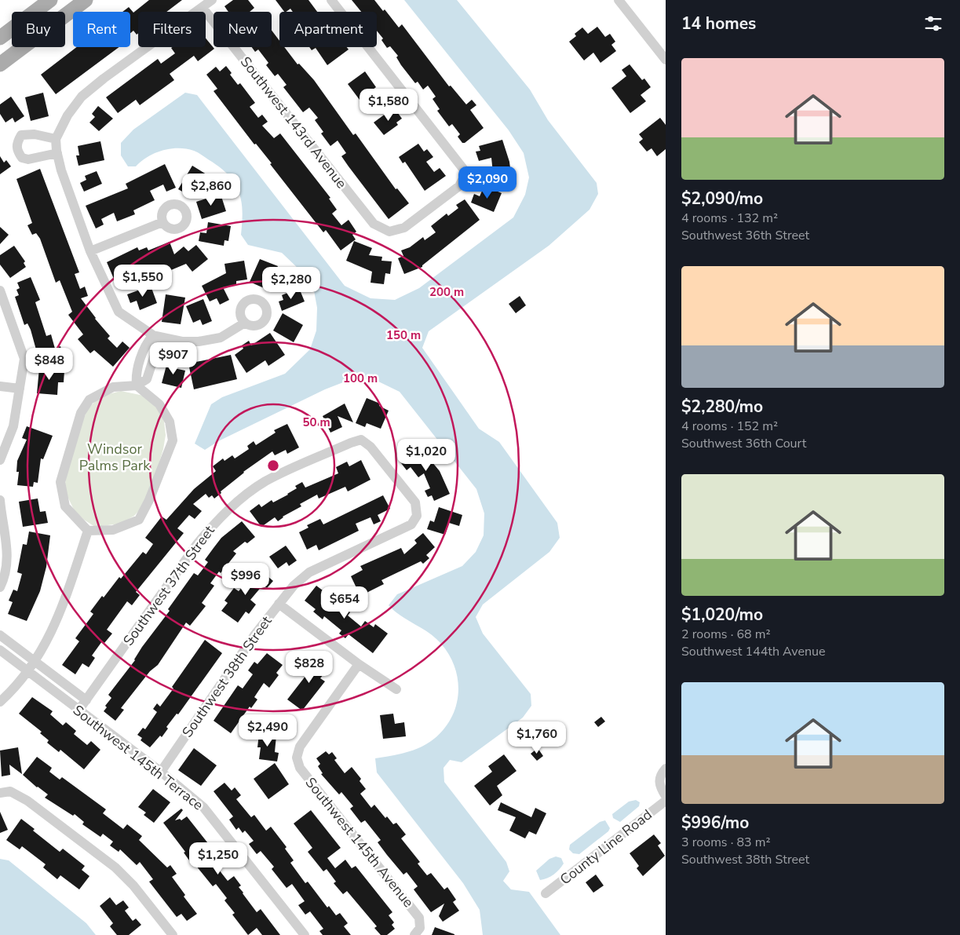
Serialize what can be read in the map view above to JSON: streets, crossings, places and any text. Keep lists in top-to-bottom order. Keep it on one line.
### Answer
{"streets":{"street":["Southwest 143rd Avenue","Southwest 37th Street","Southwest 38th Street","Southwest 145th Terrace","Southwest 145th Avenue","County Line Road"]},"crossings":[["Southwest 37th Street","Southwest 38th Street"],["Southwest 37th Street","Southwest 145th Terrace"],["Southwest 38th Street","Southwest 145th Terrace"]],"parks":["Windsor Palms Park"],"page":{"heading":"14 homes","chip":["Buy","Rent","Filters","New","Apartment"],"list":[{"name":"$2,090/mo","note":"4 rooms · 132 m² · Southwest 36th Street"},{"name":"$2,280/mo","note":"4 rooms · 152 m² · Southwest 36th Court"},{"name":"$1,020/mo","note":"2 rooms · 68 m² · Southwest 144th Avenue"},{"name":"$996/mo","note":"3 rooms · 83 m² · Southwest 38th Street"}],"price":["$1,580","$2,090","$2,860","$1,550","$2,280","$907","$848","$1,020","$996","$654","$828","$2,490","$1,760","$1,250"]},"rings":["200 m","150 m","100 m","50 m"]}
